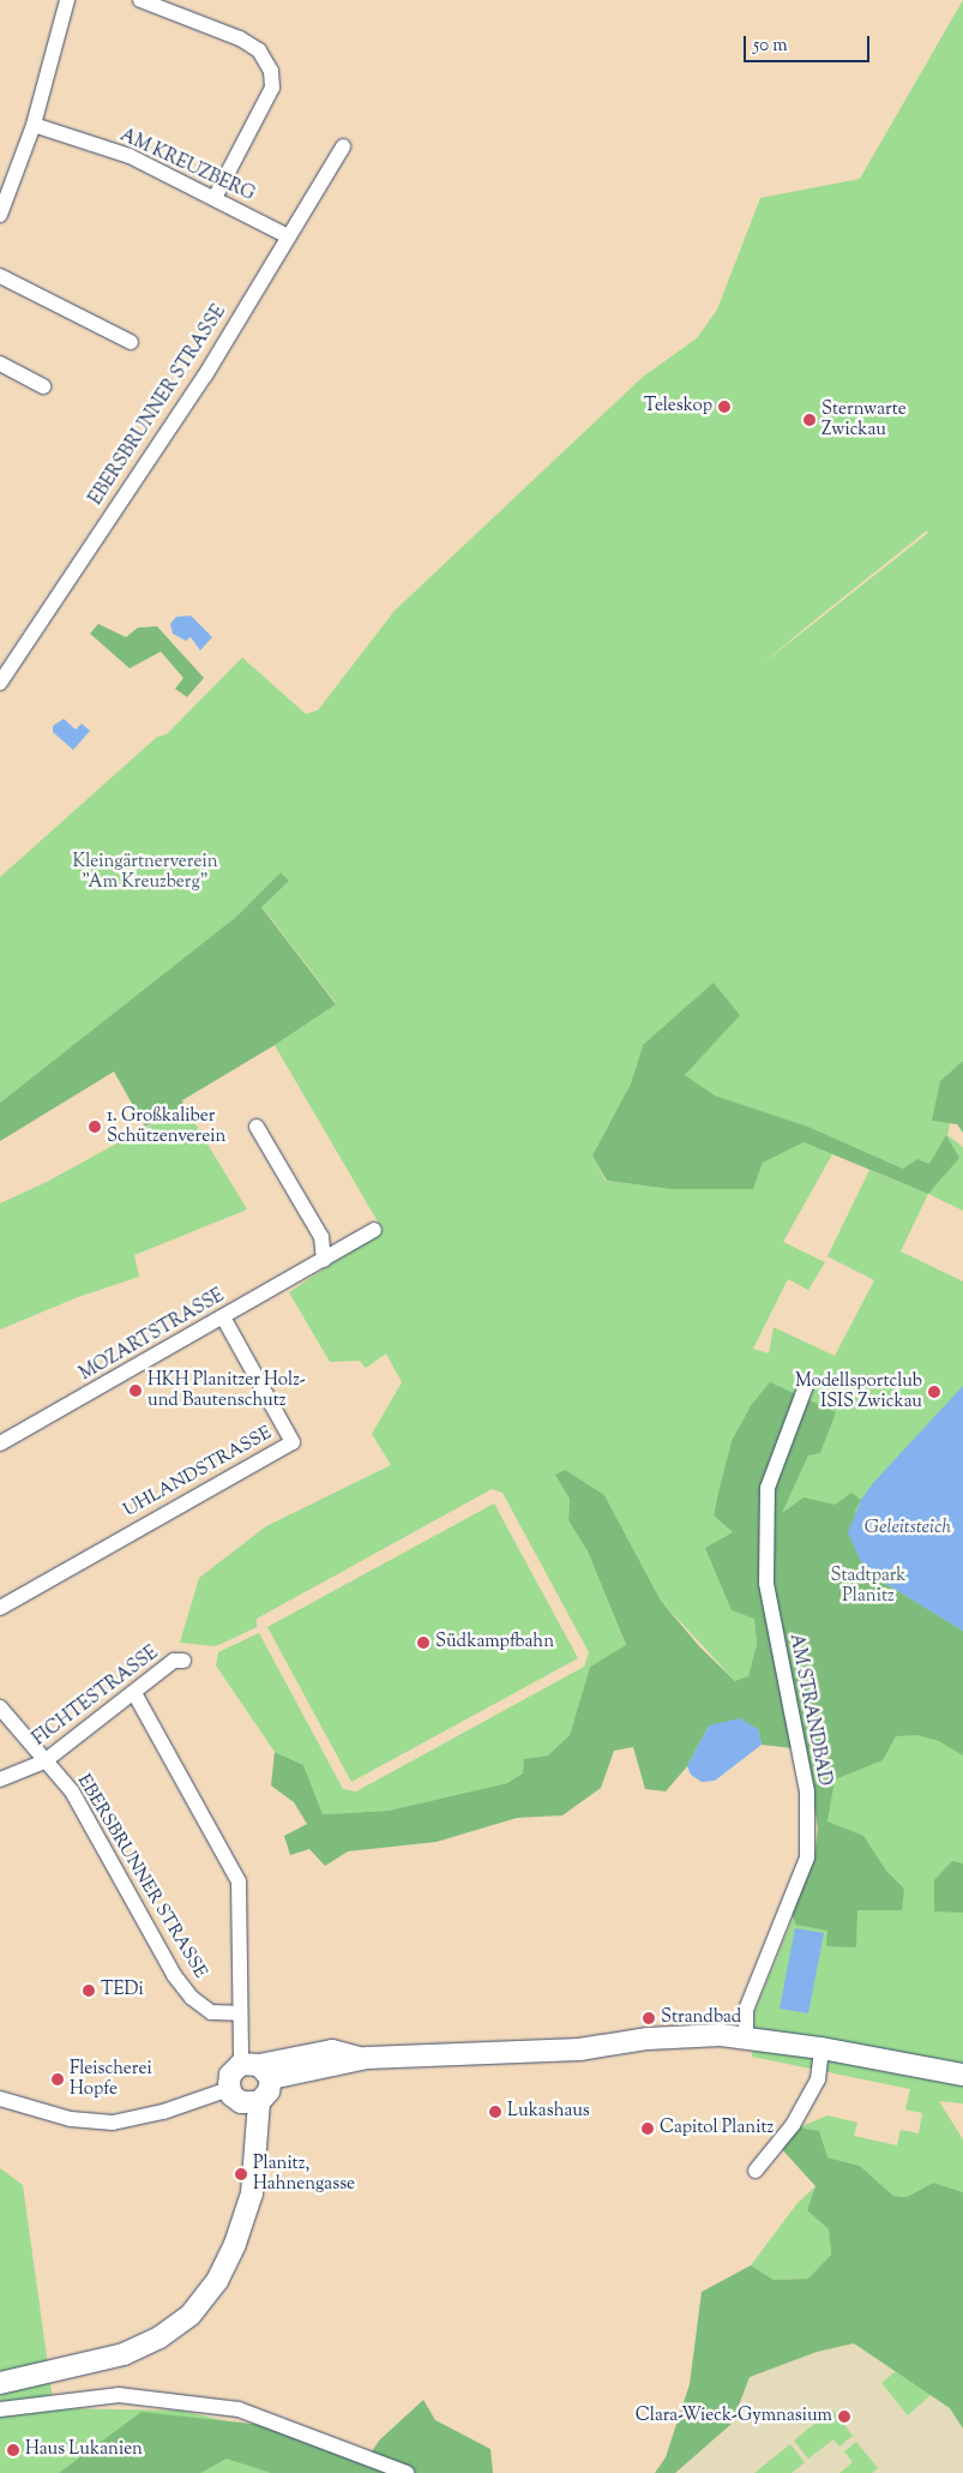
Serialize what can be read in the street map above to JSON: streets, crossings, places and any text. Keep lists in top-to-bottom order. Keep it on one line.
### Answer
{"streets":{"street":["AM KREUZBERG","EBERSBRUNNER STRASSE","MOZARTSTRASSE","UHLANDSTRASSE","FICHTESTRASSE","AM STRANDBAD"]},"crossings":[["AM KREUZBERG","EBERSBRUNNER STRASSE"],["EBERSBRUNNER STRASSE","FICHTESTRASSE"],["MOZARTSTRASSE","UHLANDSTRASSE"]],"water":["Geleitsteich"],"parks":["Kleingärtnerverein \"Am Kreuzberg\"","Stadtpark Planitz"],"places":["Teleskop","Sternwarte Zwickau","1. Großkaliber Schützenverein","HKH Planitzer Holz- und Bautenschutz","Modellsportclub ISIS Zwickau","Südkampfbahn","TEDi","Strandbad","Fleischerei Hopfe","Lukashaus","Capitol Planitz","Planitz, Hahnengasse","Clara-Wieck-Gymnasium","Haus Lukanien"],"scale_bar":"50 m"}
